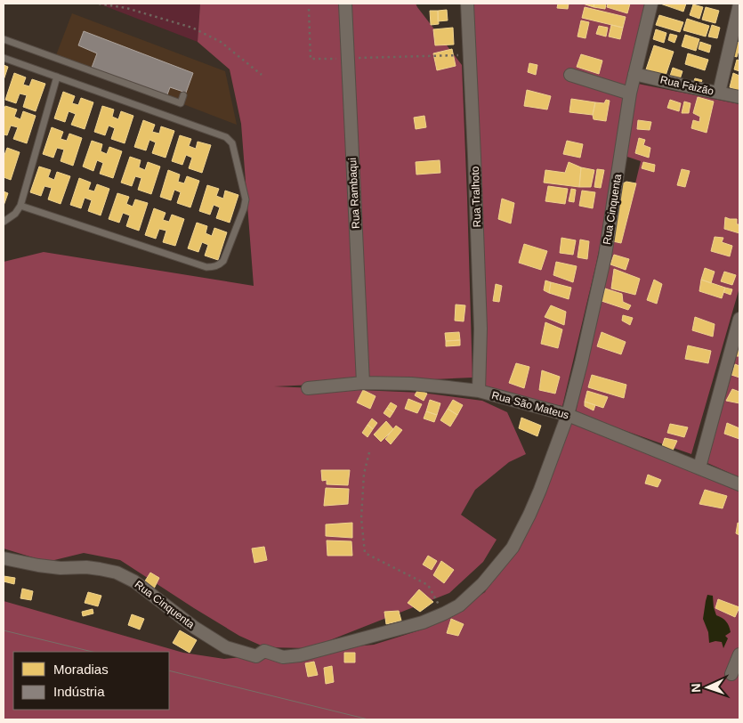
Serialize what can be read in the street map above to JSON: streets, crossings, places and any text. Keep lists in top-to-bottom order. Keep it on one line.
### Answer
{"streets":{"street":["Rua Faizão","Rua Rambaqui","Rua Tralhoto","Rua Cinquenta","Rua São Mateus"]},"crossings":[["Rua Faizão","Rua Cinquenta"],["Rua Rambaqui","Rua São Mateus"],["Rua Tralhoto","Rua São Mateus"],["Rua Cinquenta","Rua São Mateus"]],"legend":["Moradias","Indústria"],"north":"left"}
